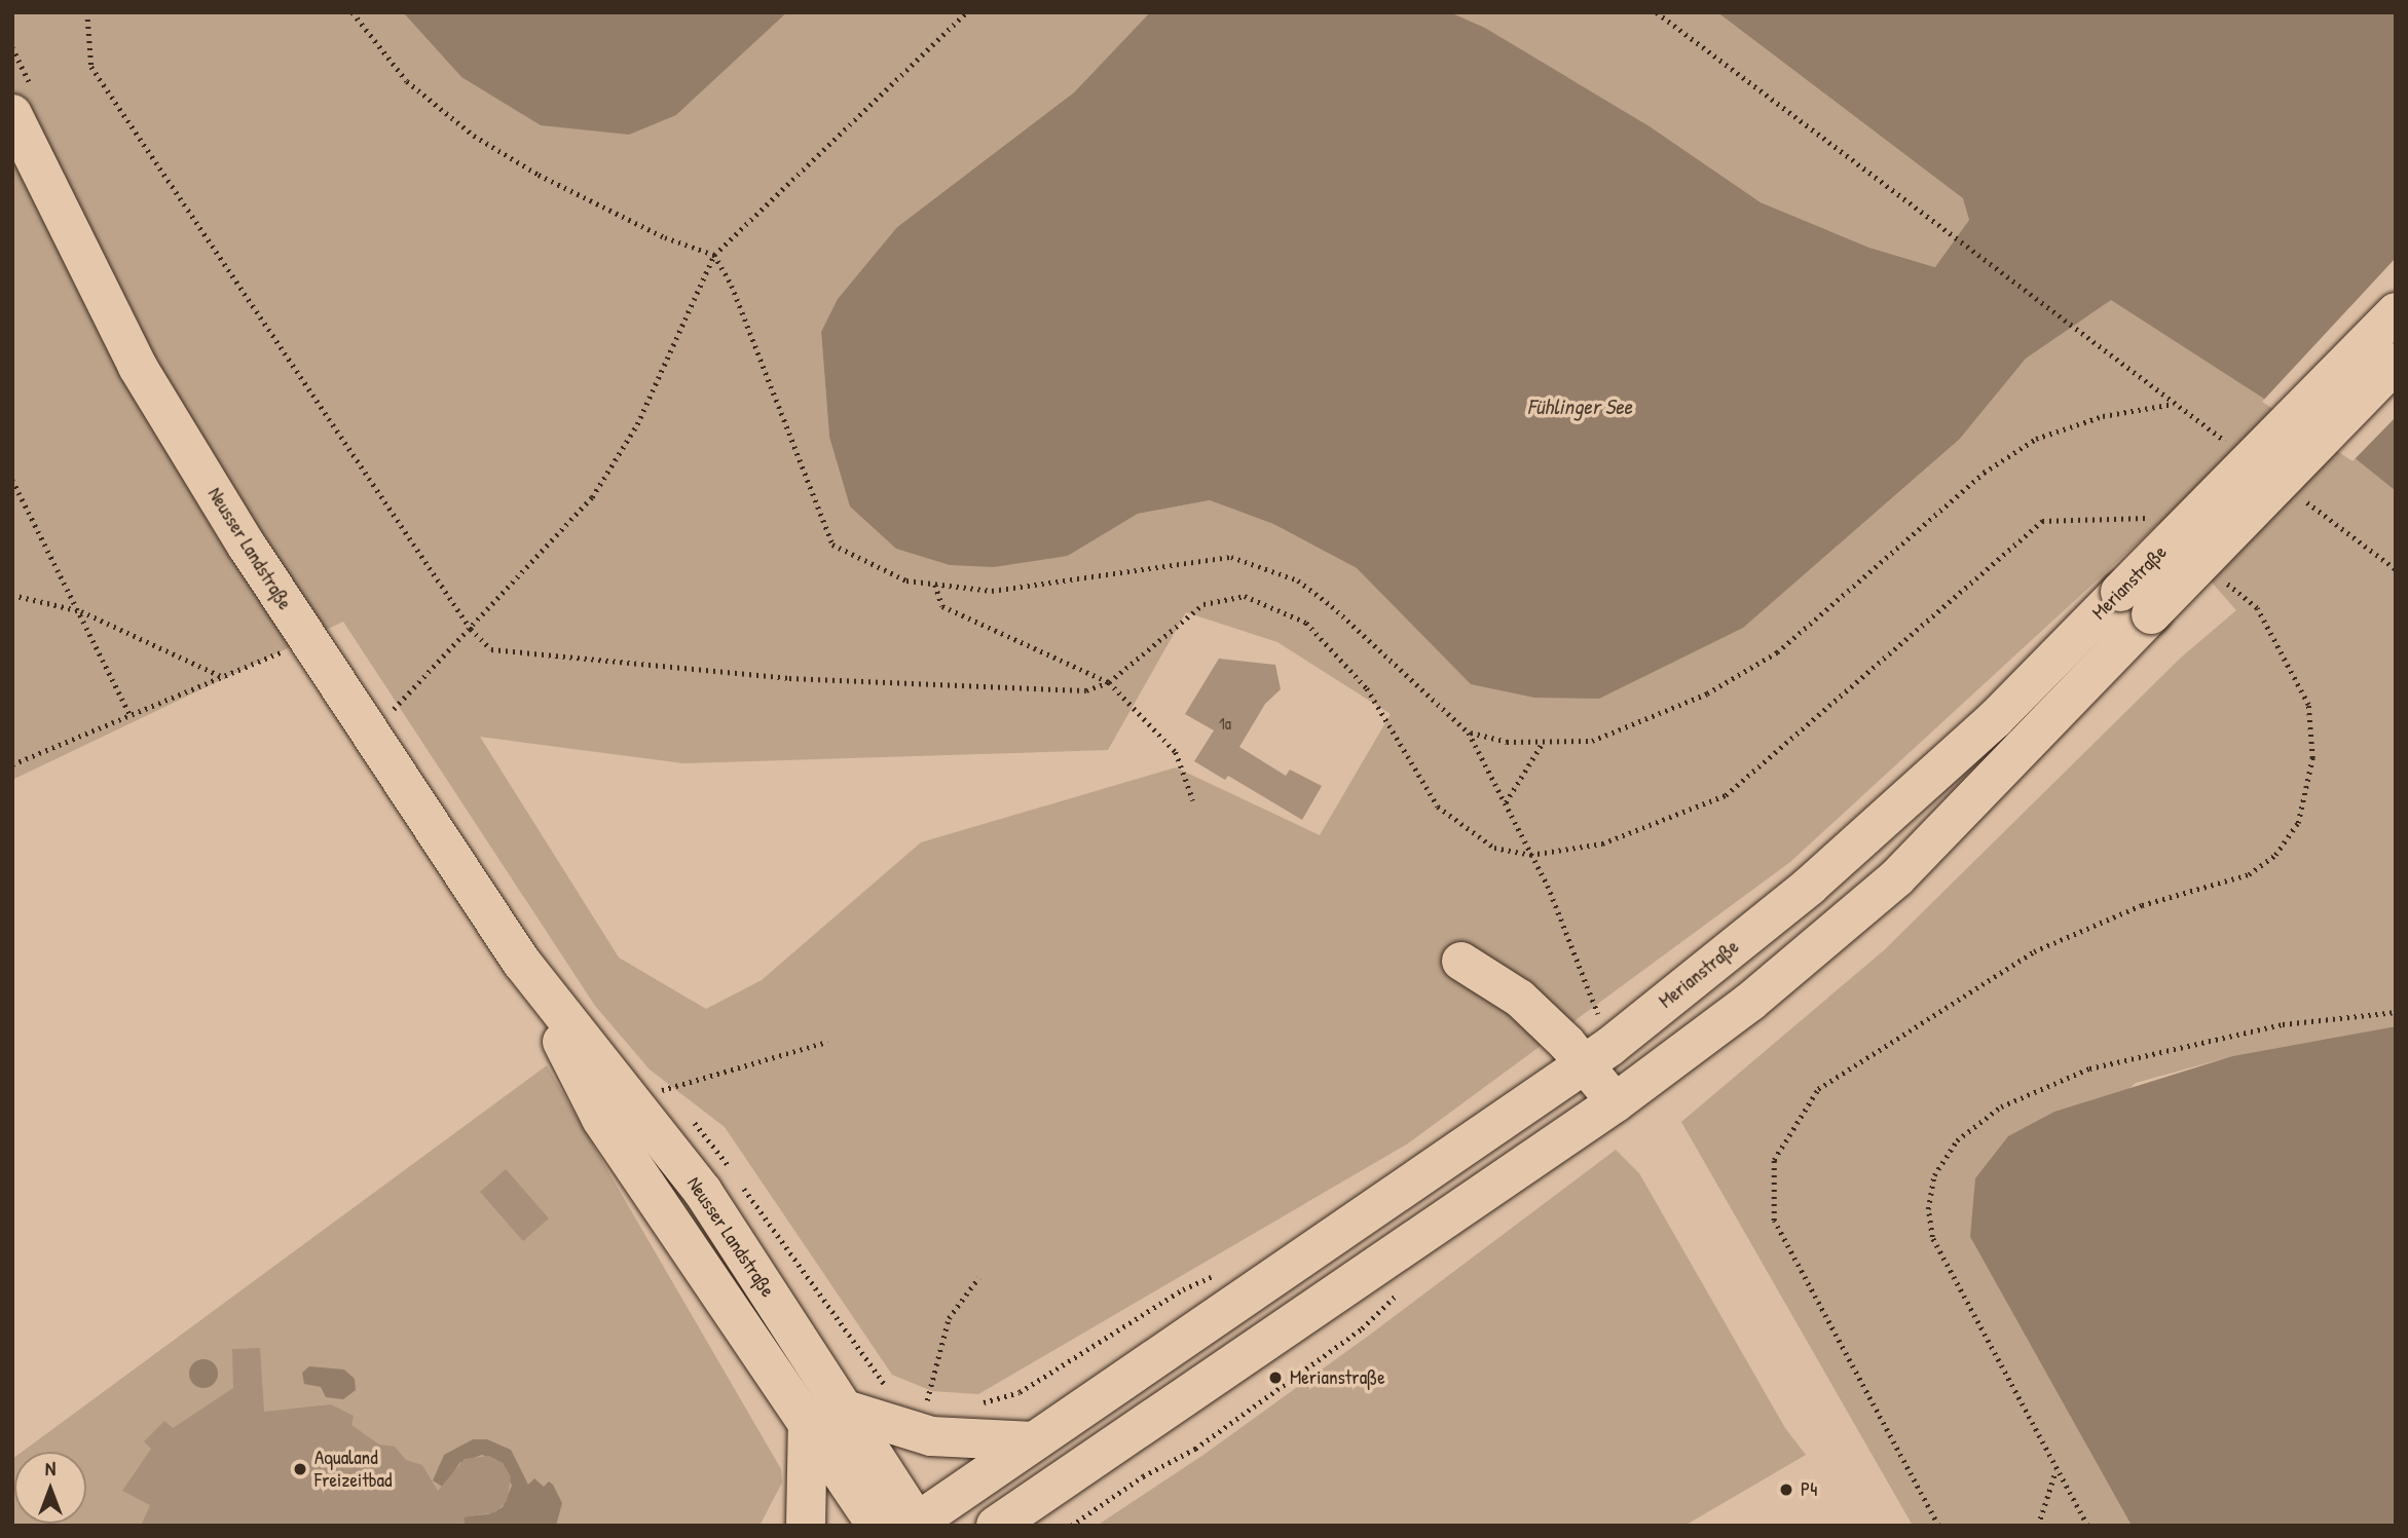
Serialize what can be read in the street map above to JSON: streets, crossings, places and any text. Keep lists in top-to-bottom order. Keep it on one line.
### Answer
{"streets":{"main road":["Neusser Landstraße","Merianstraße"]},"crossings":[["Neusser Landstraße","Merianstraße"]],"water":["Fühlinger See"],"places":["Merianstraße","Aqualand Freizeitbad","P4"],"house_numbers":["1a"],"north":"top"}
